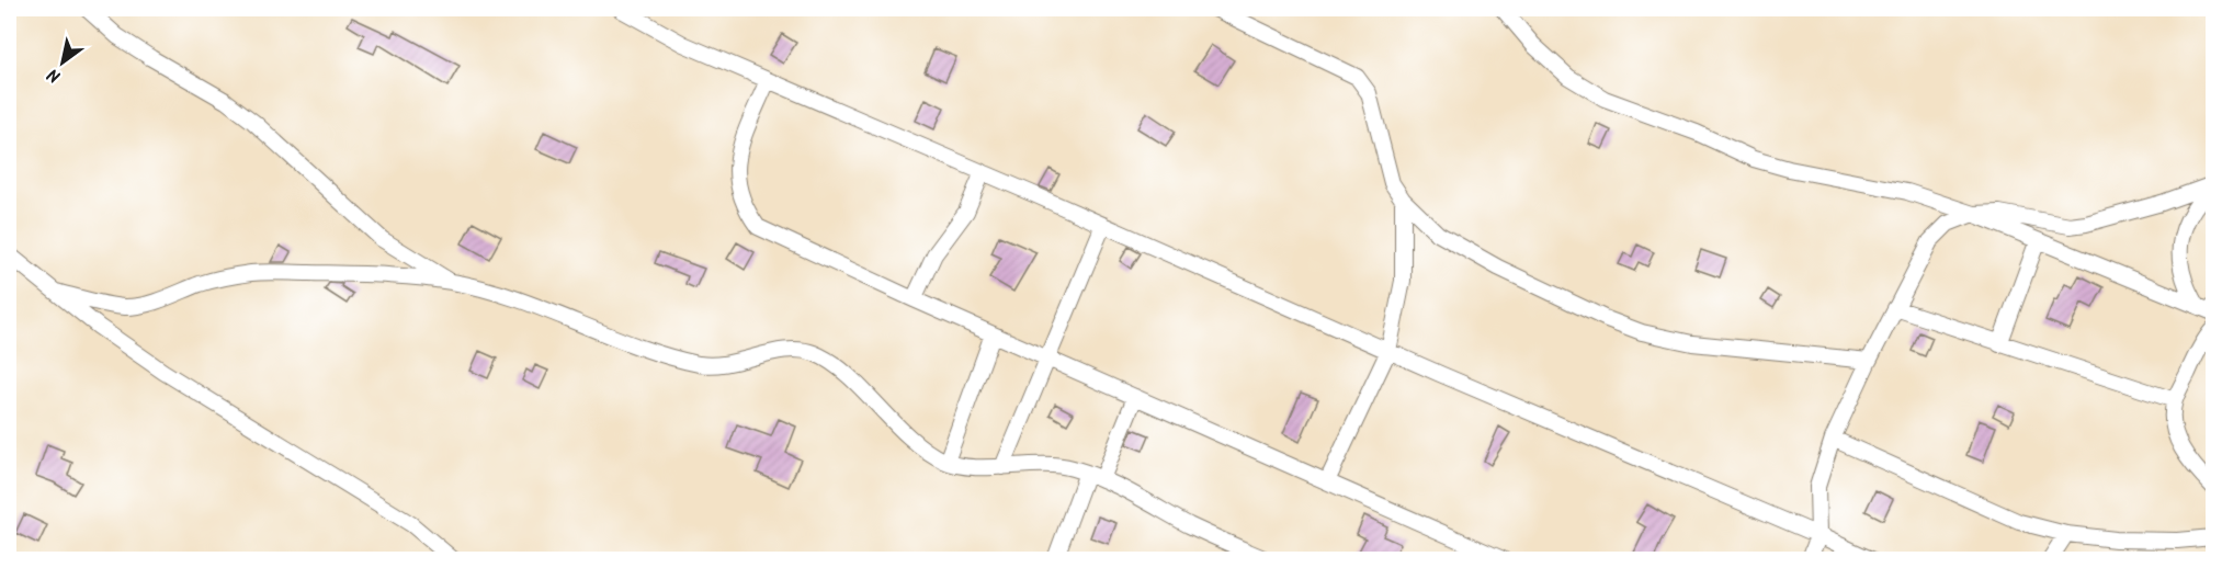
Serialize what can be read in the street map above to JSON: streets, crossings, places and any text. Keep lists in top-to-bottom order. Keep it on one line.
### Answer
{"north":"bottom left"}
